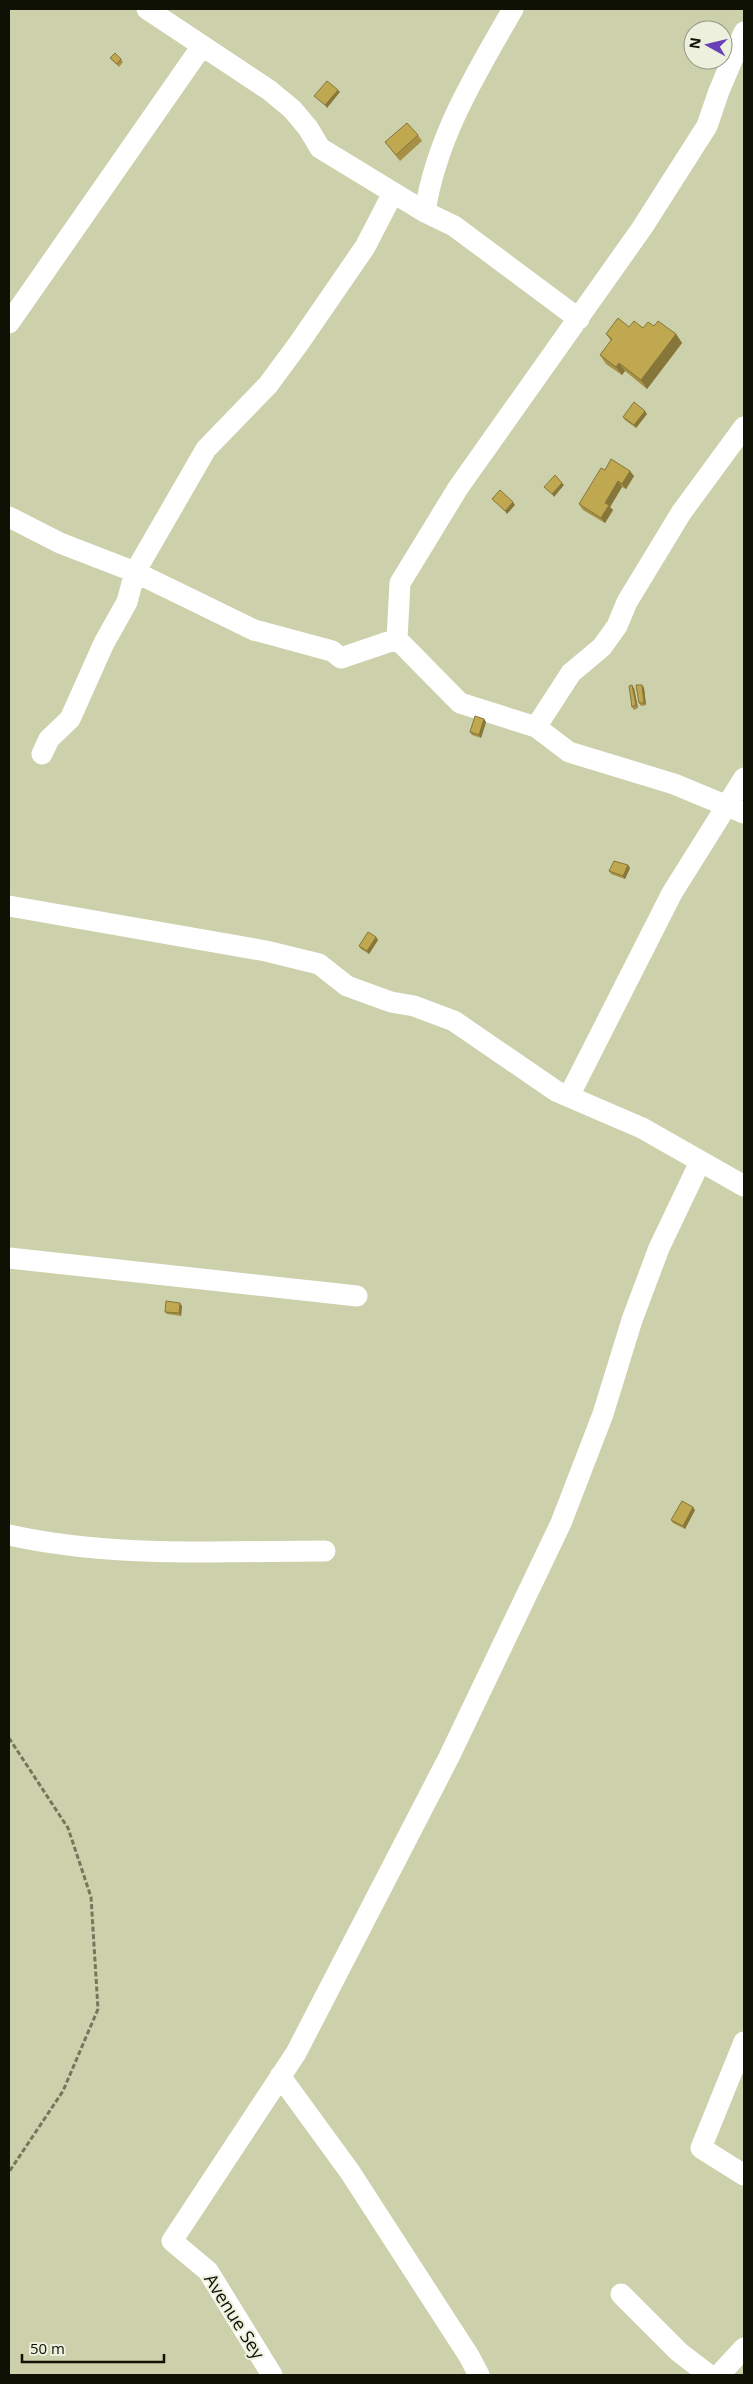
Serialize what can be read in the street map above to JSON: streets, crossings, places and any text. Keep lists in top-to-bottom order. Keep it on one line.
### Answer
{"streets":{"street":["Avenue Sey"]},"scale_bar":"50 m","north":"left"}
